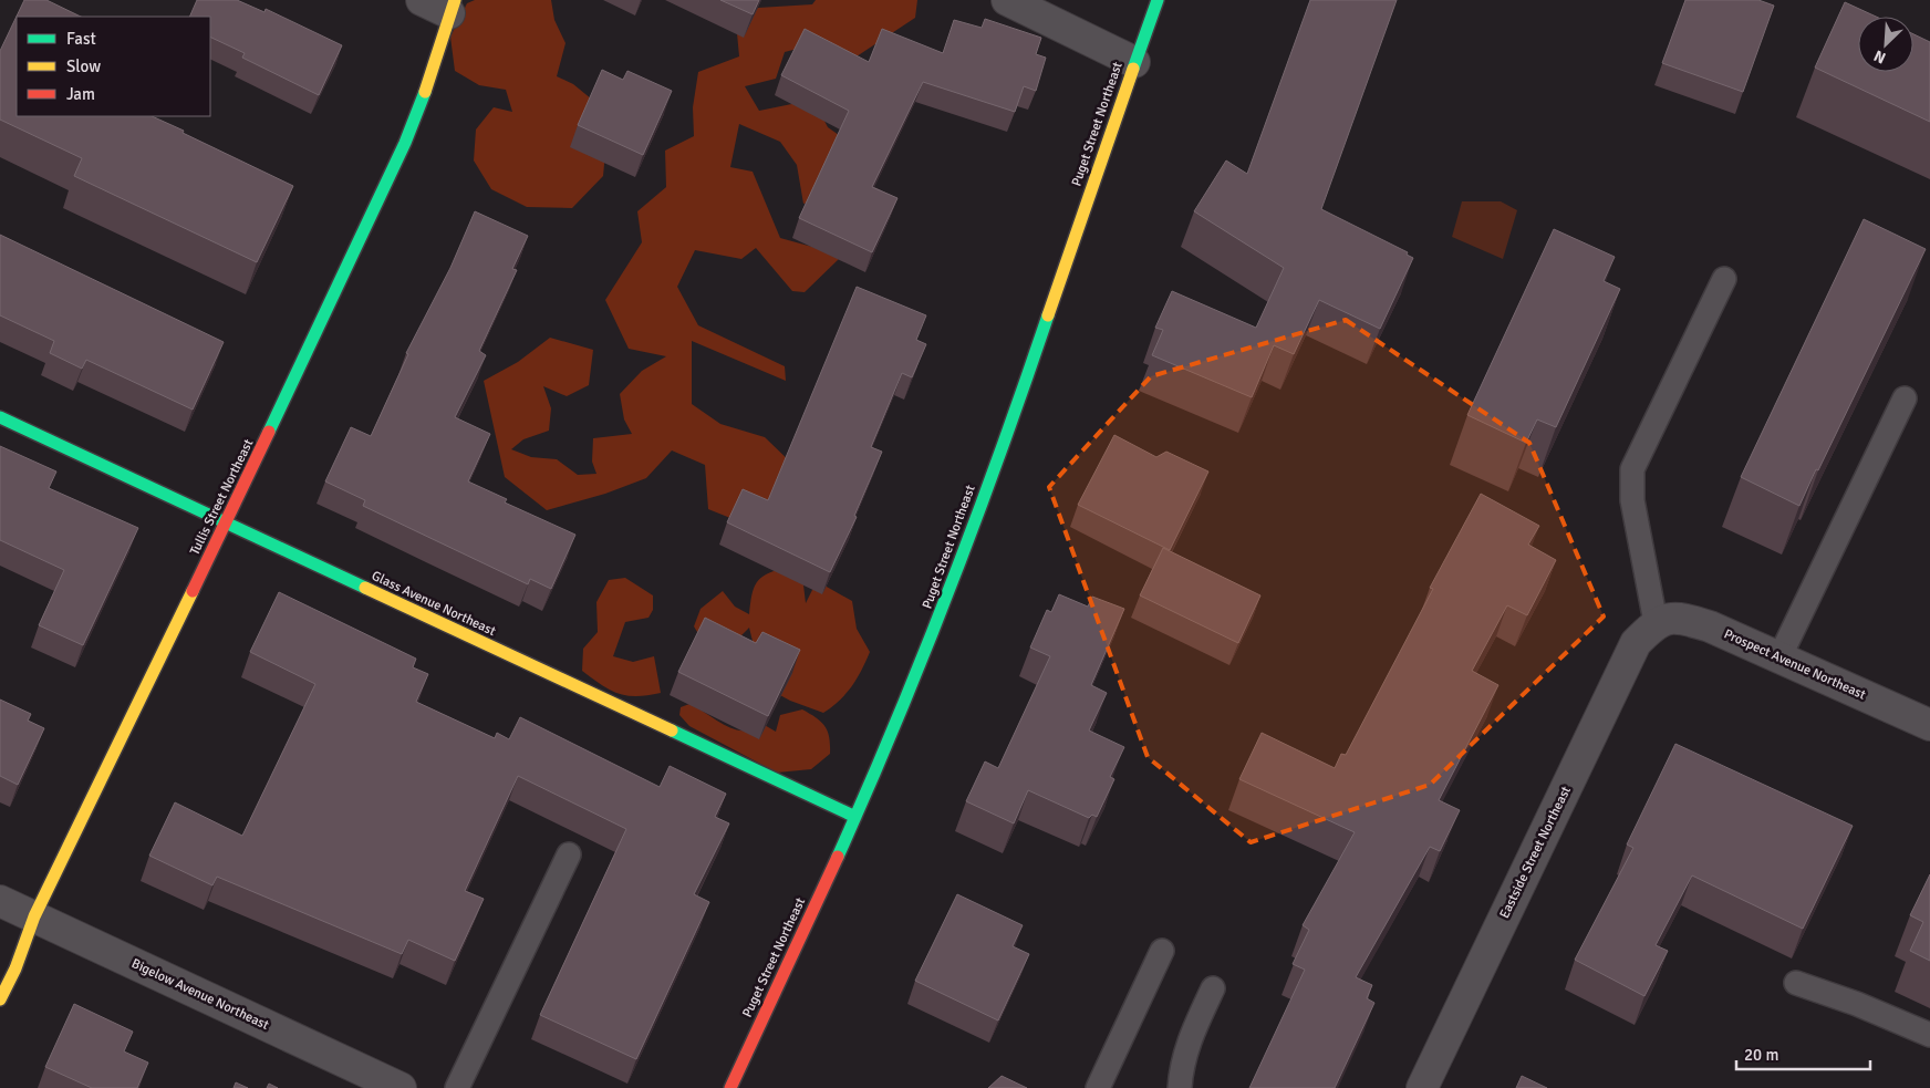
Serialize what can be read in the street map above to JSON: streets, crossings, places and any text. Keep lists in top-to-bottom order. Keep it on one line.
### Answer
{"streets":{"street":["Puget Street Northeast","Tullis Street Northeast","Glass Avenue Northeast","Prospect Avenue Northeast","Eastside Street Northeast","Bigelow Avenue Northeast"]},"crossings":[["Puget Street Northeast","Glass Avenue Northeast"],["Tullis Street Northeast","Glass Avenue Northeast"],["Tullis Street Northeast","Bigelow Avenue Northeast"],["Prospect Avenue Northeast","Eastside Street Northeast"]],"legend":["Fast","Slow","Jam"],"scale_bar":"20 m","north":"bottom left"}
